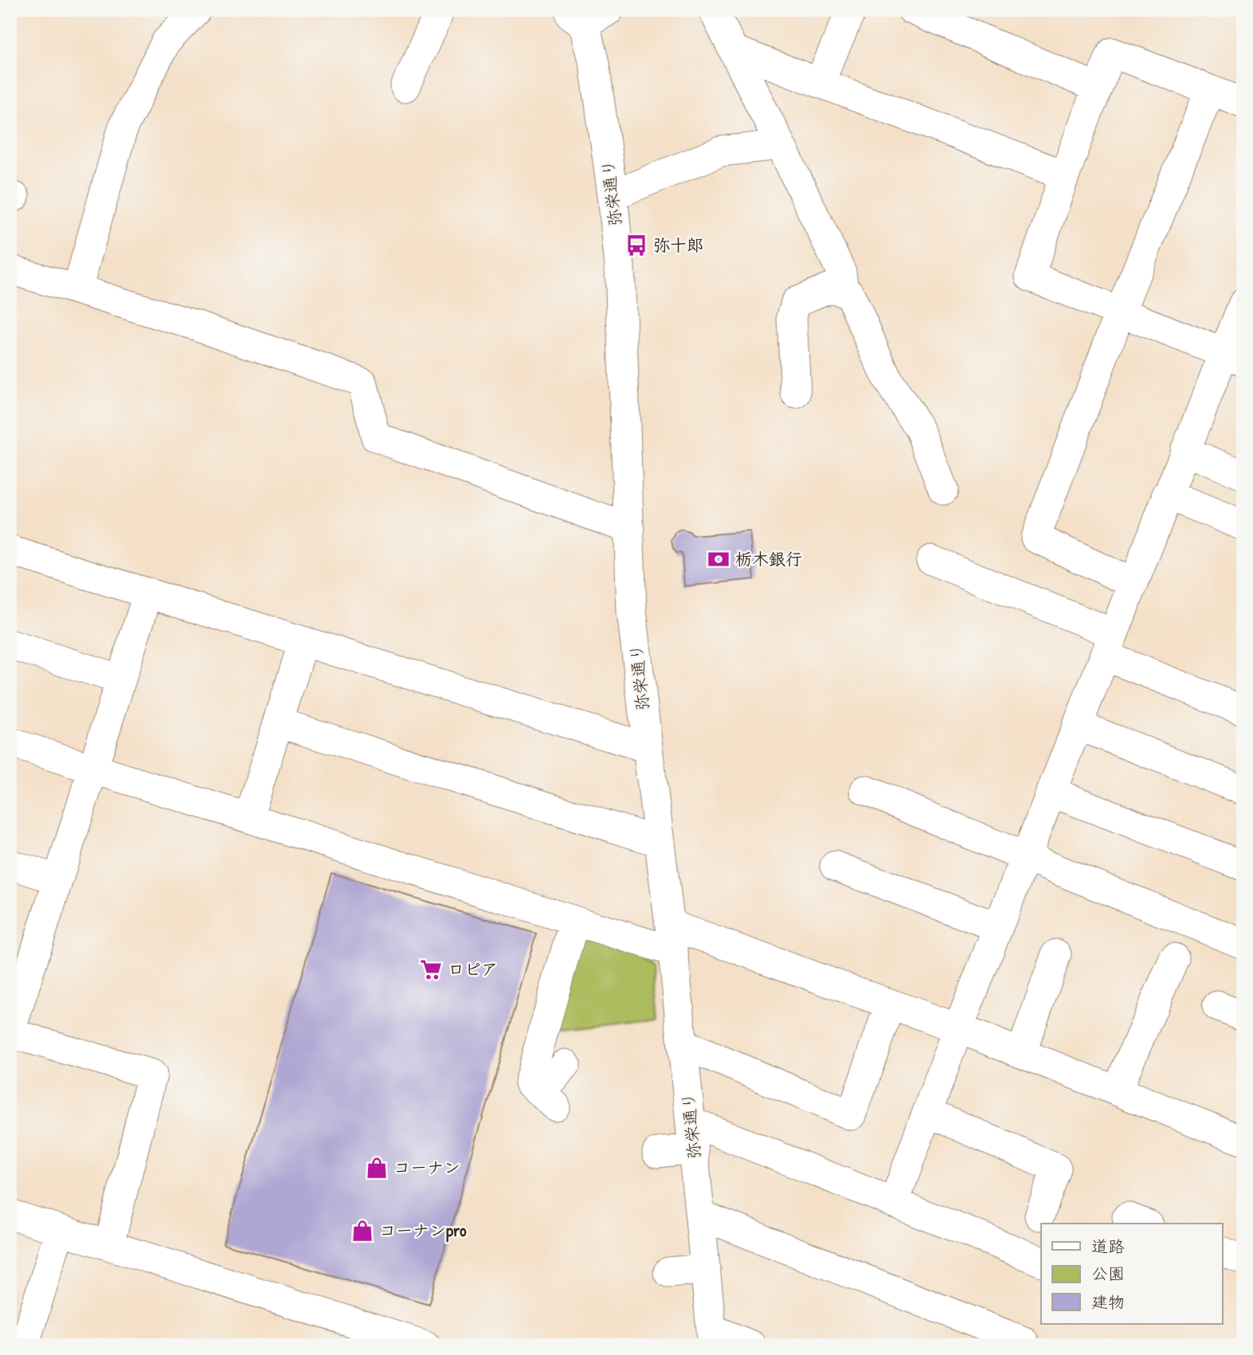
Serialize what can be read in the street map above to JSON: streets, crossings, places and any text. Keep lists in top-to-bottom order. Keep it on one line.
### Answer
{"streets":{"street":["弥栄通り"]},"places":{"bus stop":["弥十郎"],"bank":["栃木銀行"],"supermarket":["ロピア"],"shop":["コーナン","コーナンpro"]},"legend":["道路","公園","建物"]}
